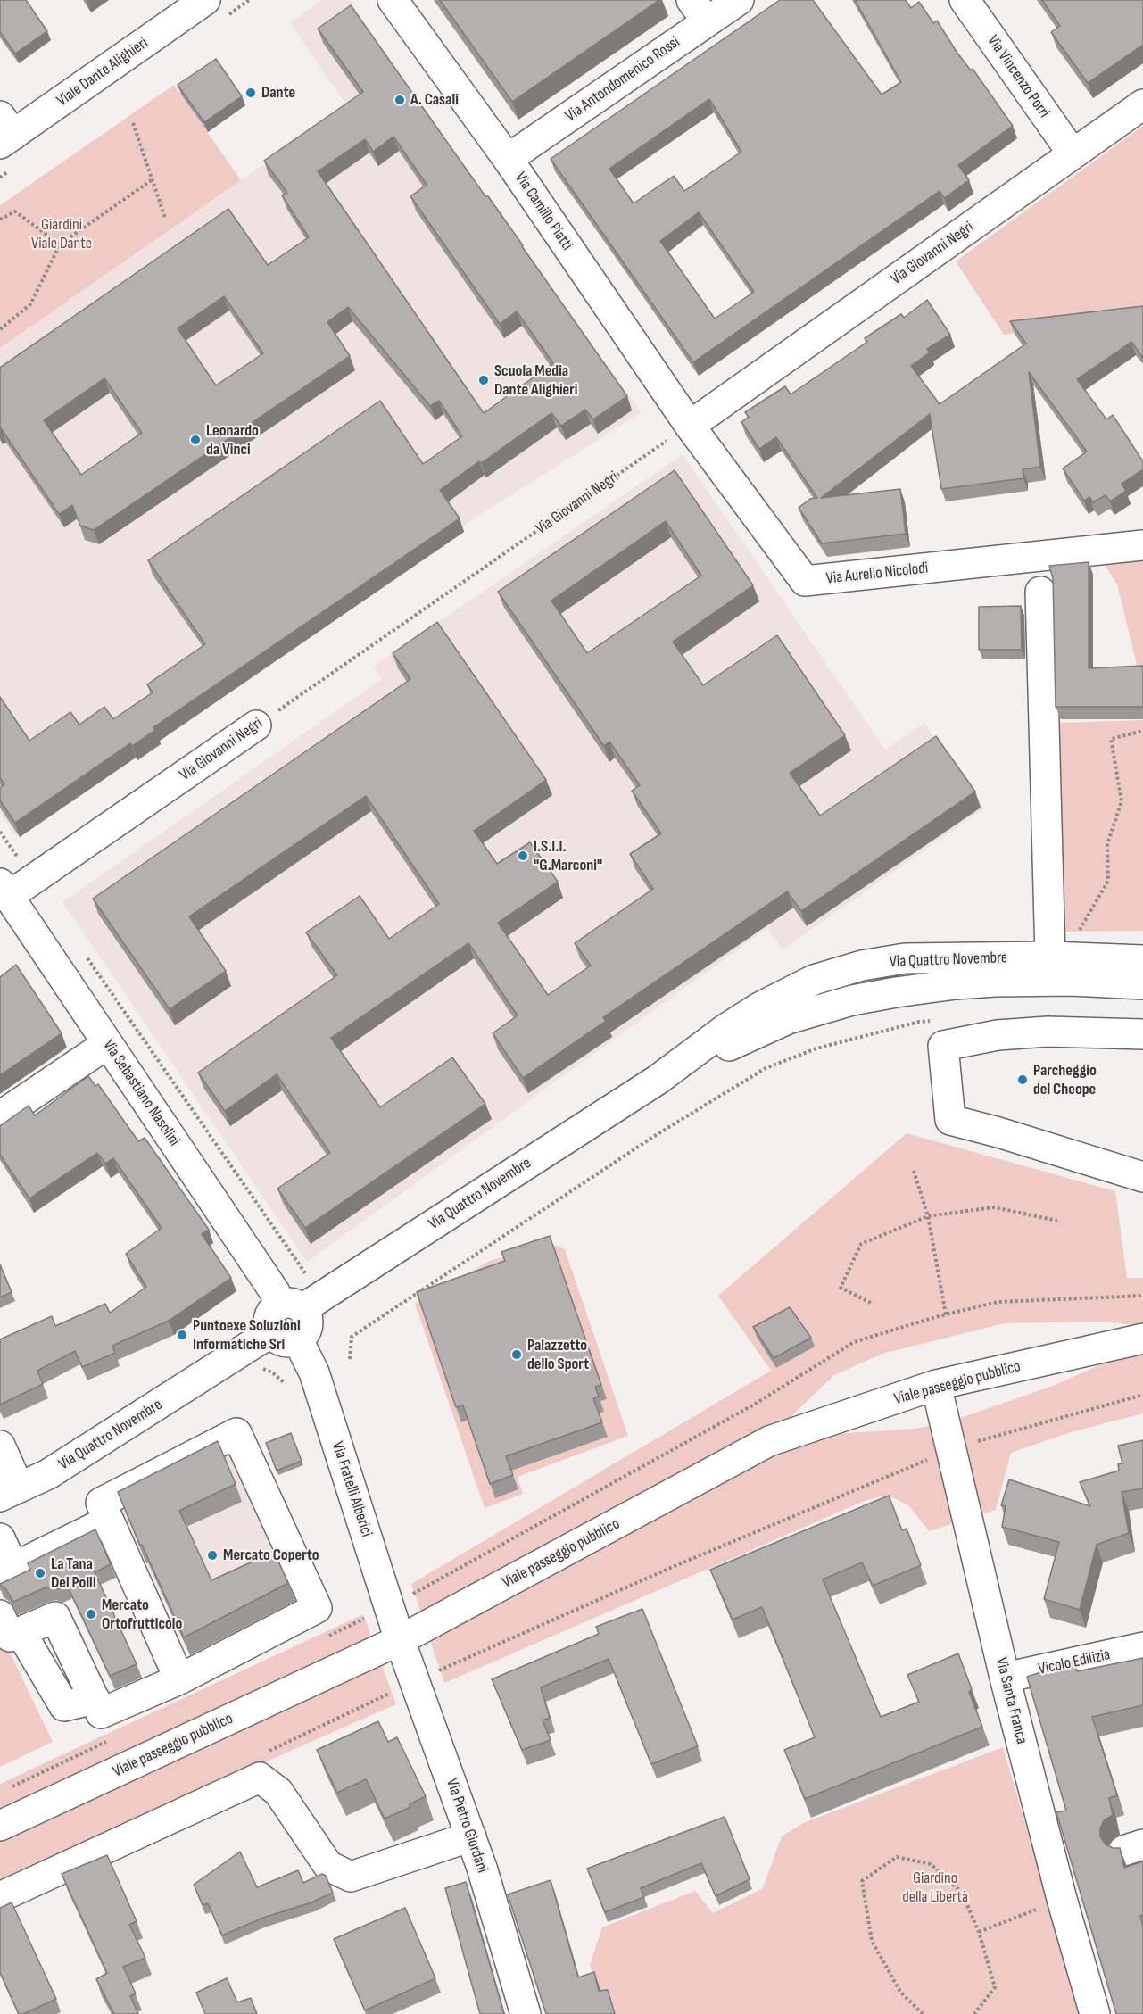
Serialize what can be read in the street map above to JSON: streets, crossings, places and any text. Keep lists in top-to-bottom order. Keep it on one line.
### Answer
{"streets":{"street":["Viale Dante Alighieri","Via Vincenzo Porri","Via Antondomenico Rossi","Via Camillo Piatti","Via Giovanni Negri","Via Aurelio Nicolodi","Via Quattro Novembre","Via Sebastiano Nasolini","Viale passeggio pubblico","Via Fratelli Alberici","Vicolo Edilizia","Via Santa Franca","Via Pietro Giordani"]},"crossings":[["Via Vincenzo Porri","Via Giovanni Negri"],["Via Antondomenico Rossi","Via Camillo Piatti"],["Via Camillo Piatti","Via Giovanni Negri"],["Via Camillo Piatti","Via Aurelio Nicolodi"],["Via Giovanni Negri","Via Aurelio Nicolodi"],["Via Giovanni Negri","Via Sebastiano Nasolini"],["Via Quattro Novembre","Via Sebastiano Nasolini"],["Via Quattro Novembre","Via Fratelli Alberici"],["Viale passeggio pubblico","Via Fratelli Alberici"],["Viale passeggio pubblico","Via Santa Franca"],["Viale passeggio pubblico","Via Pietro Giordani"],["Via Fratelli Alberici","Via Pietro Giordani"],["Vicolo Edilizia","Via Santa Franca"]],"parks":["Giardini Viale Dante","Giardino della Libertà"],"places":["Dante","A. Casali","Scuola Media Dante Alighieri","Leonardo da Vinci","I.S.I.I. \"G.Marconi\"","Parcheggio del Cheope","Puntoexe Soluzioni Informatiche Srl","Palazzetto dello Sport","Mercato Coperto","La Tana Dei Polli","Mercato Ortofrutticolo"]}
